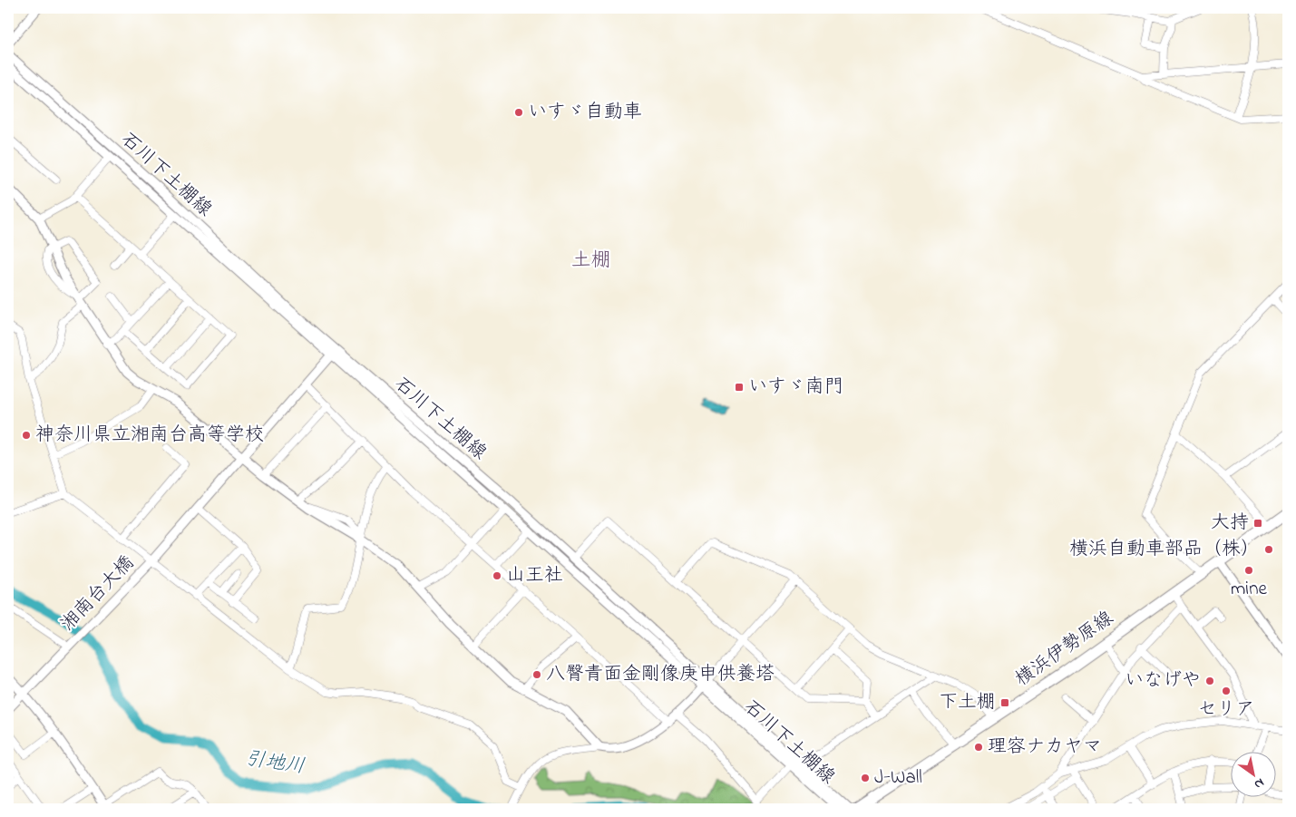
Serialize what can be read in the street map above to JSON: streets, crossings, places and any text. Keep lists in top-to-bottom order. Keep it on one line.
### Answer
{"streets":{"main road":["横浜伊勢原線"],"street":["石川下土棚線","湘南台大橋"]},"crossings":[["石川下土棚線","湘南台大橋"]],"districts":["土棚"],"water":["引地川"],"places":{"other":["いすゞ自動車","神奈川県立湘南台高等学校","横浜自動車部品（株）","mine","山王社","八臀青面金剛像庚申供養塔","いなげや","セリア","理容ナカヤマ","J-Wall"],"transit":["いすゞ南門","大持","下土棚"]},"north":"bottom right"}
